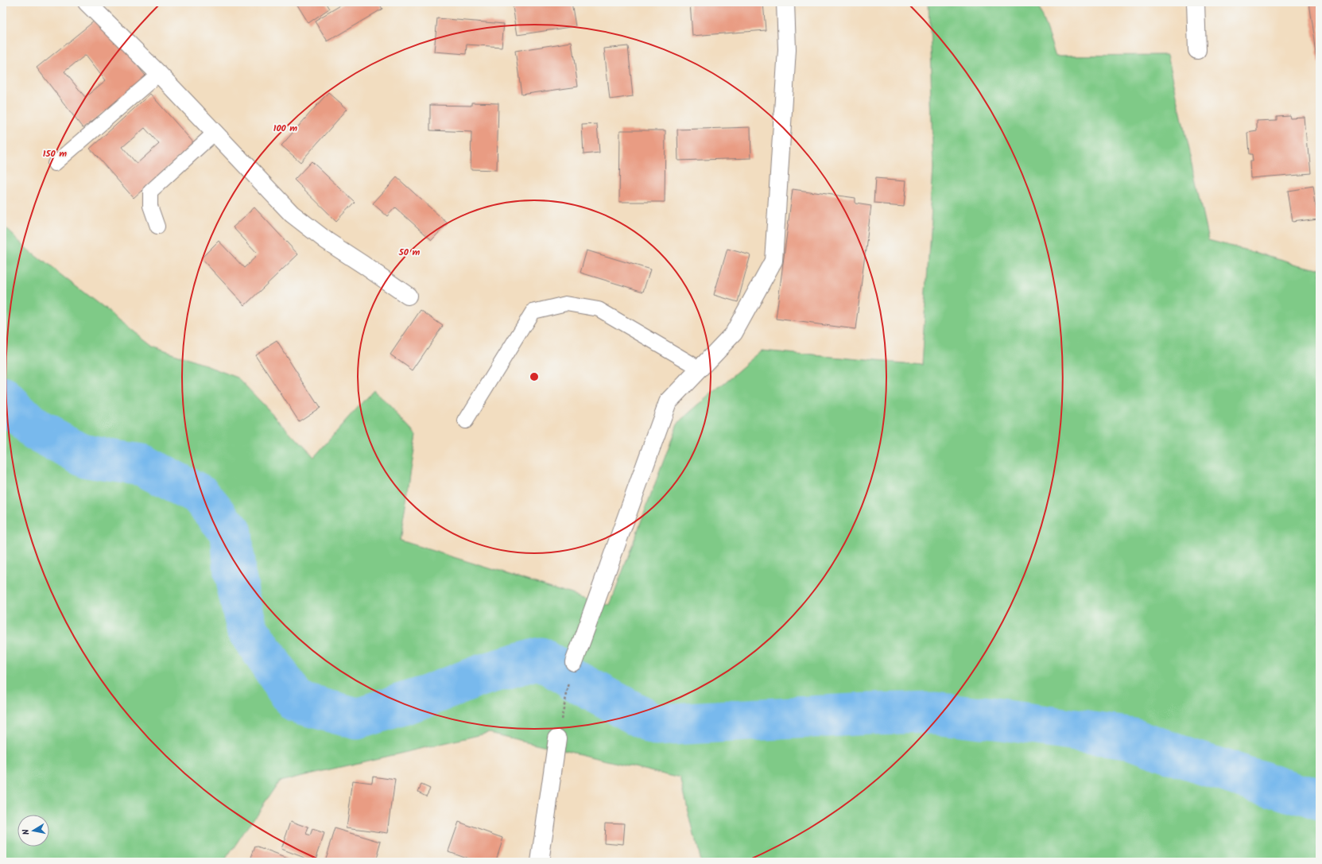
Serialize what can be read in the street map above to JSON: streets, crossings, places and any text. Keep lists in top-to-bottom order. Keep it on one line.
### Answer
{"north":"left","rings":["100 m","150 m","50 m"]}
